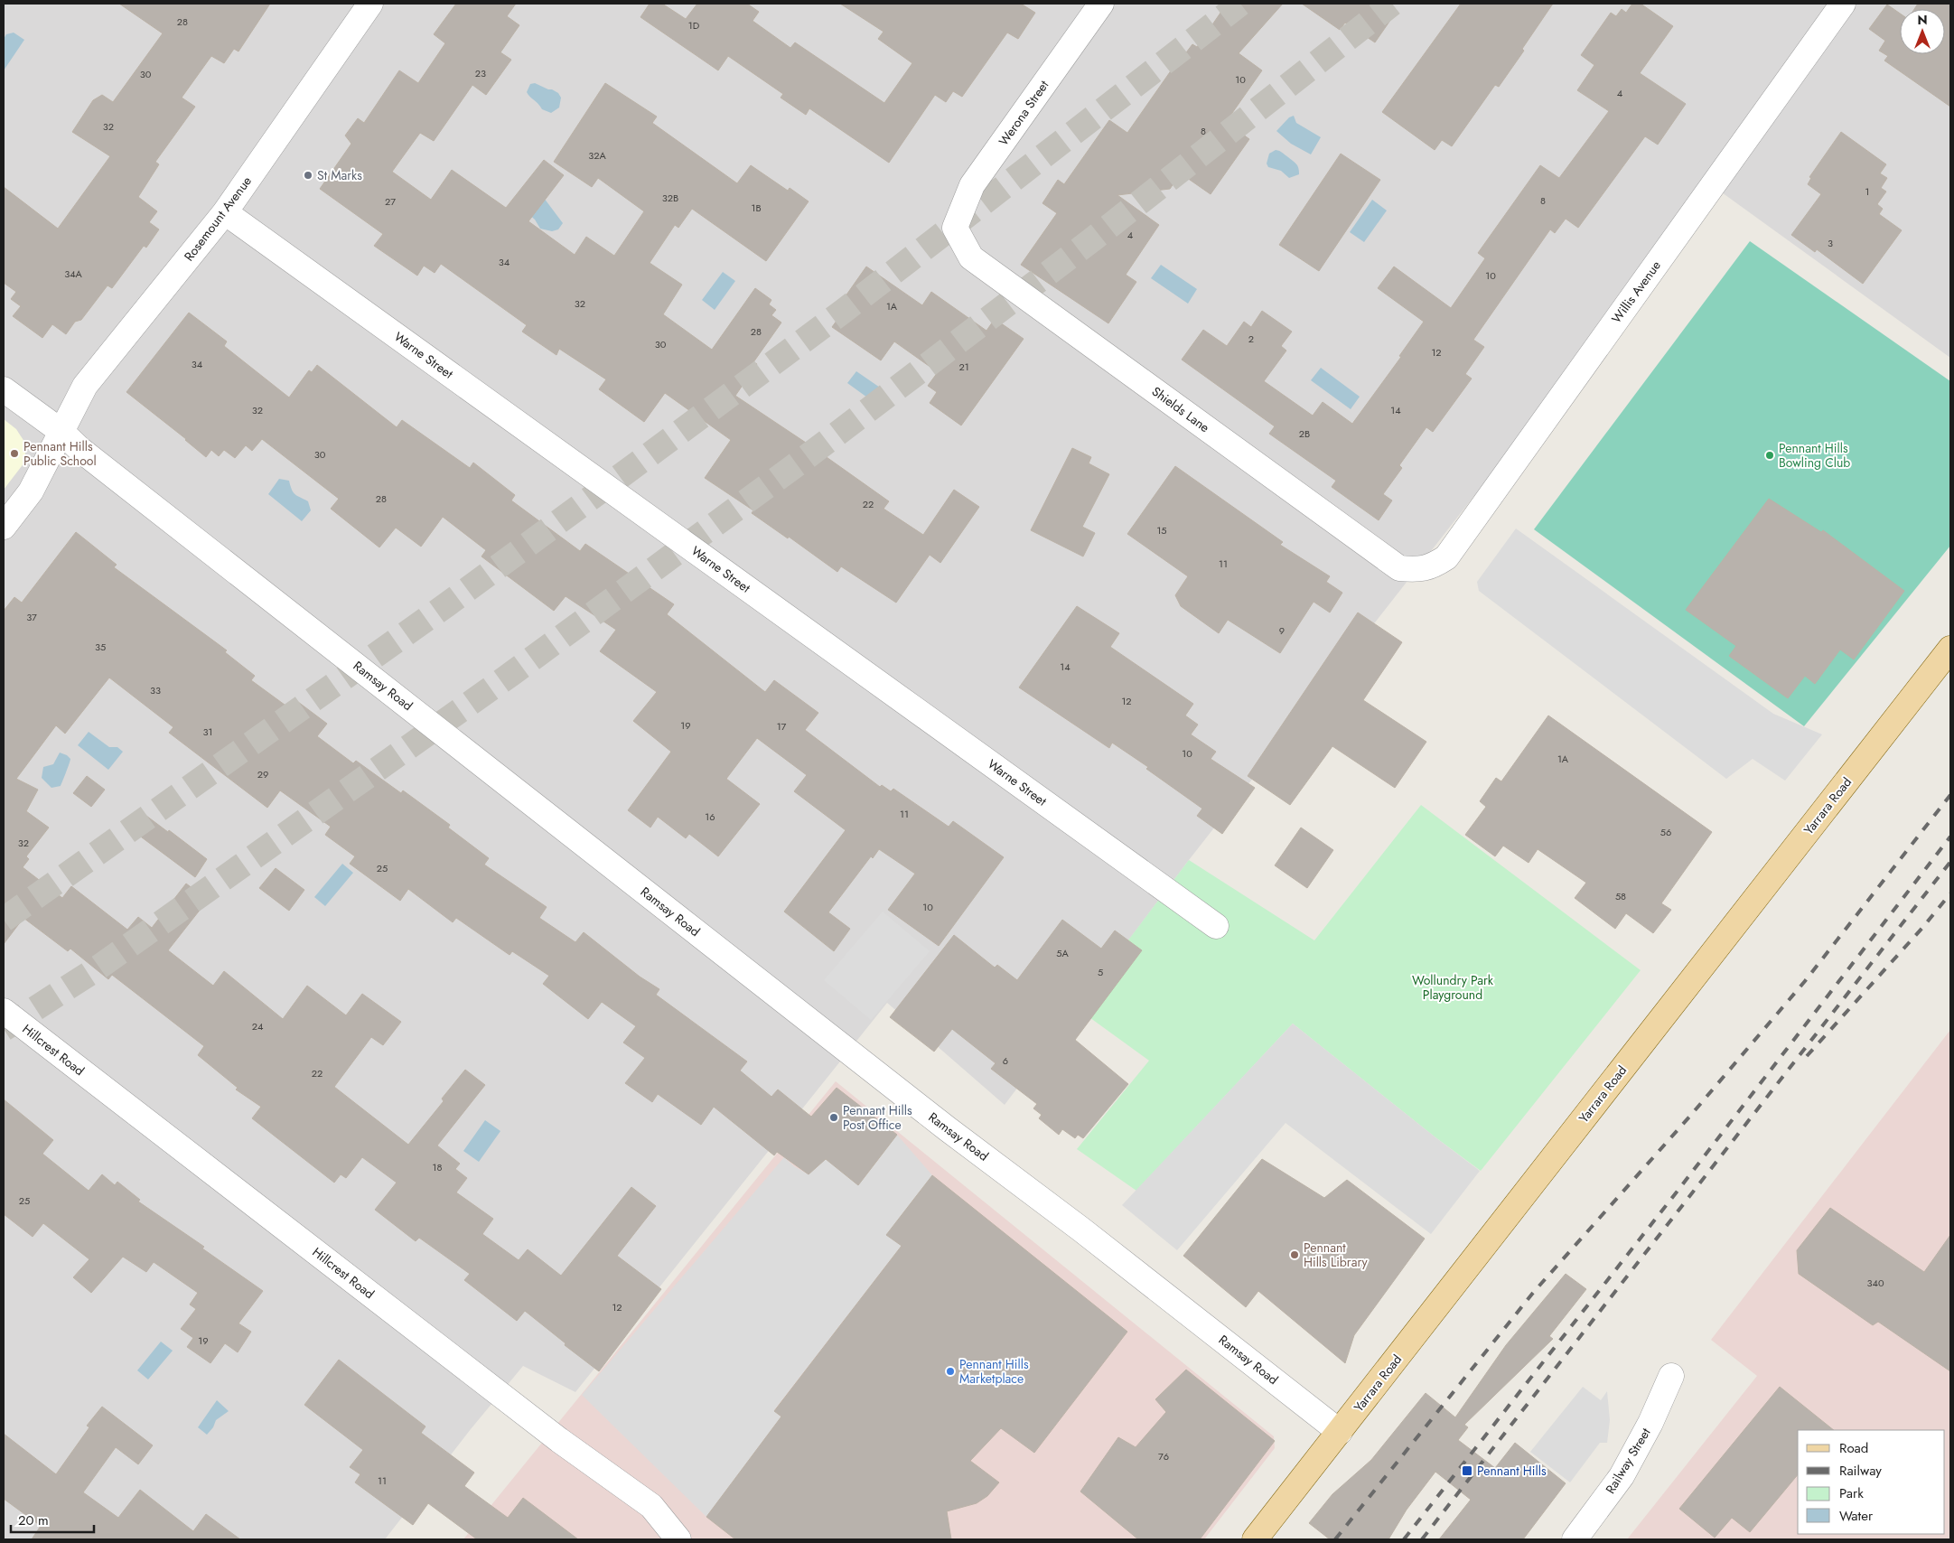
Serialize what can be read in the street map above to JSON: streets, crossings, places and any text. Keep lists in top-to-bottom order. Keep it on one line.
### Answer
{"streets":{"main road":["Yarrara Road"],"street":["Werona Street","Rosemount Avenue","Willis Avenue","Warne Street","Shields Lane","Ramsay Road","Hillcrest Road","Railway Street"]},"crossings":[["Werona Street","Shields Lane"],["Rosemount Avenue","Warne Street"],["Rosemount Avenue","Ramsay Road"],["Willis Avenue","Shields Lane"],["Ramsay Road","Yarrara Road"]],"parks":["Wollundry Park Playground"],"places":{"other":["St Marks","Pennant Hills Public School","Pennant Hills Bowling Club","Pennant Hills Post Office","Pennant Hills Library","Pennant Hills Marketplace"],"transit":["Pennant Hills"]},"house_numbers":["28","1D","23","30","10","4","32","8","32A","1","32B","8","27","1B","4","3","34","34A","10","32","1A","28","2","30","12","34","21","32","14","2B","30","28","22","15","11","37","9","35","14","33","12","19","17","31","10","1A","29","11","16","56","32","25","58","10","5A","5","24","6","22","18","25","340","12","19","76","11"],"legend":["Road","Railway","Park","Water"],"scale_bar":"20 m","north":"top"}
